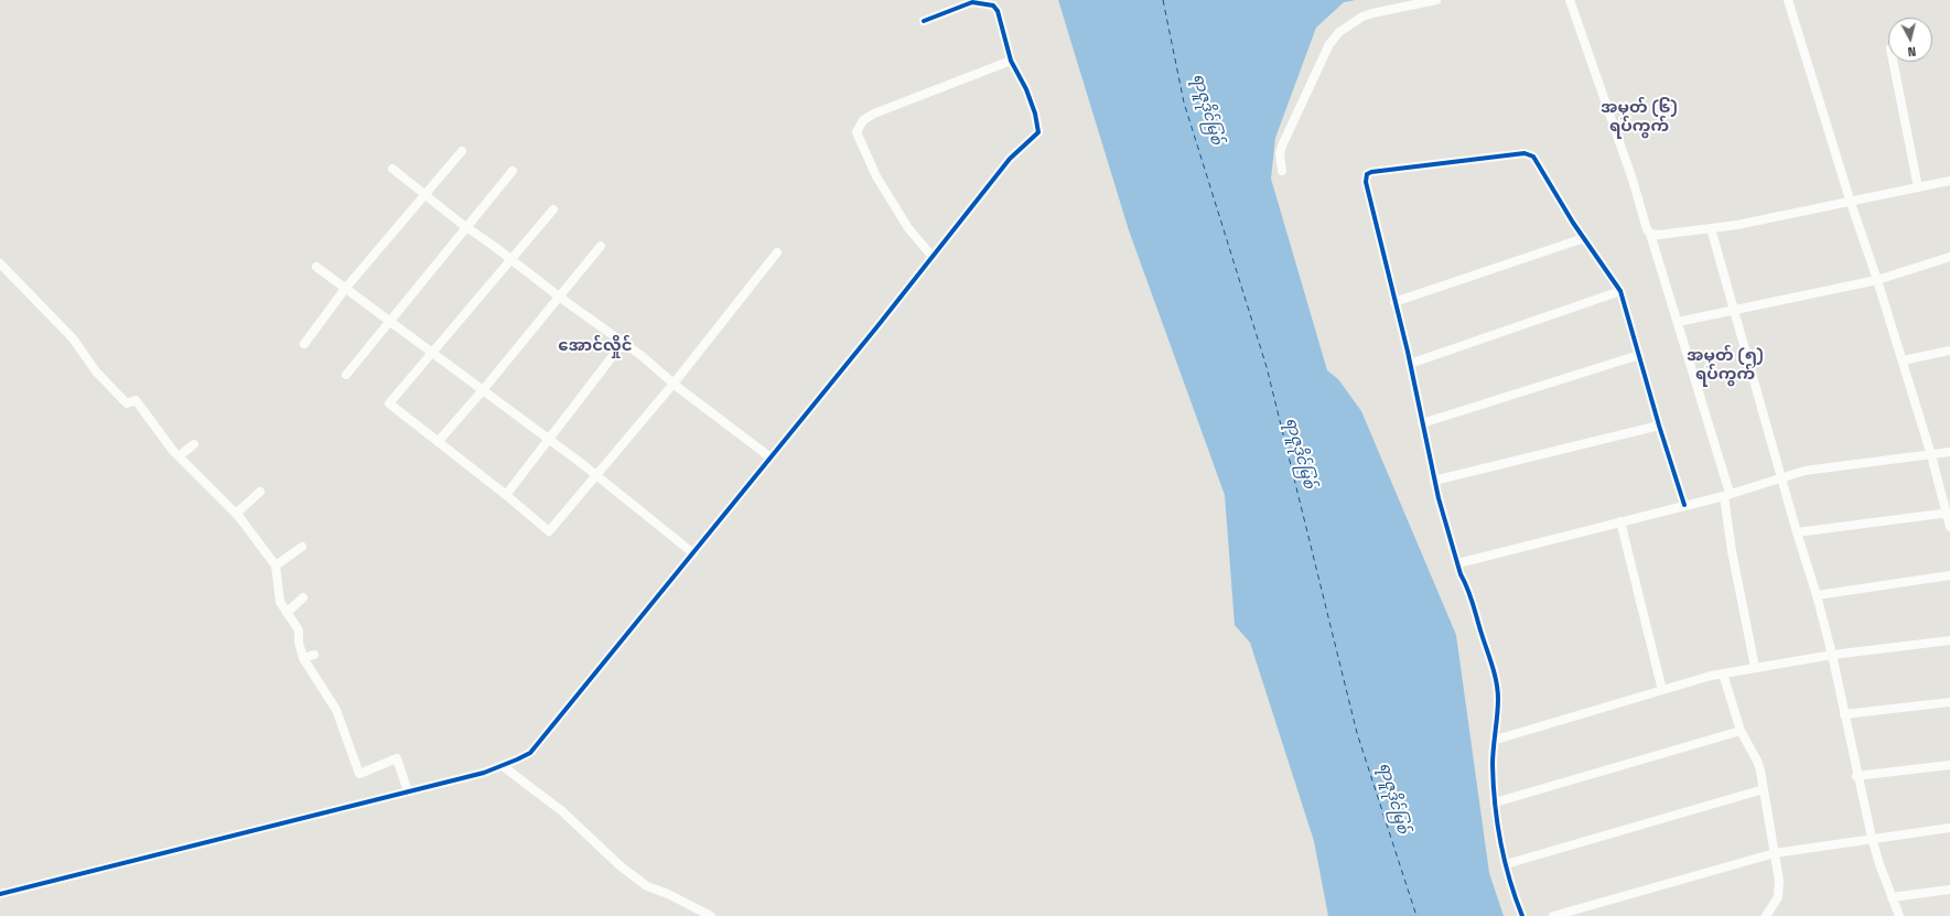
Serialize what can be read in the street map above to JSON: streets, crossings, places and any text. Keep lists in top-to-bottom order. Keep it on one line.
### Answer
{"districts":["အမှတ် (၆) ရပ်ကွက်","အောင်လှိုင်","အမှတ် (၅) ရပ်ကွက်"],"water":["ရာဇူဒိုင်မြစ်"],"north":"bottom"}
